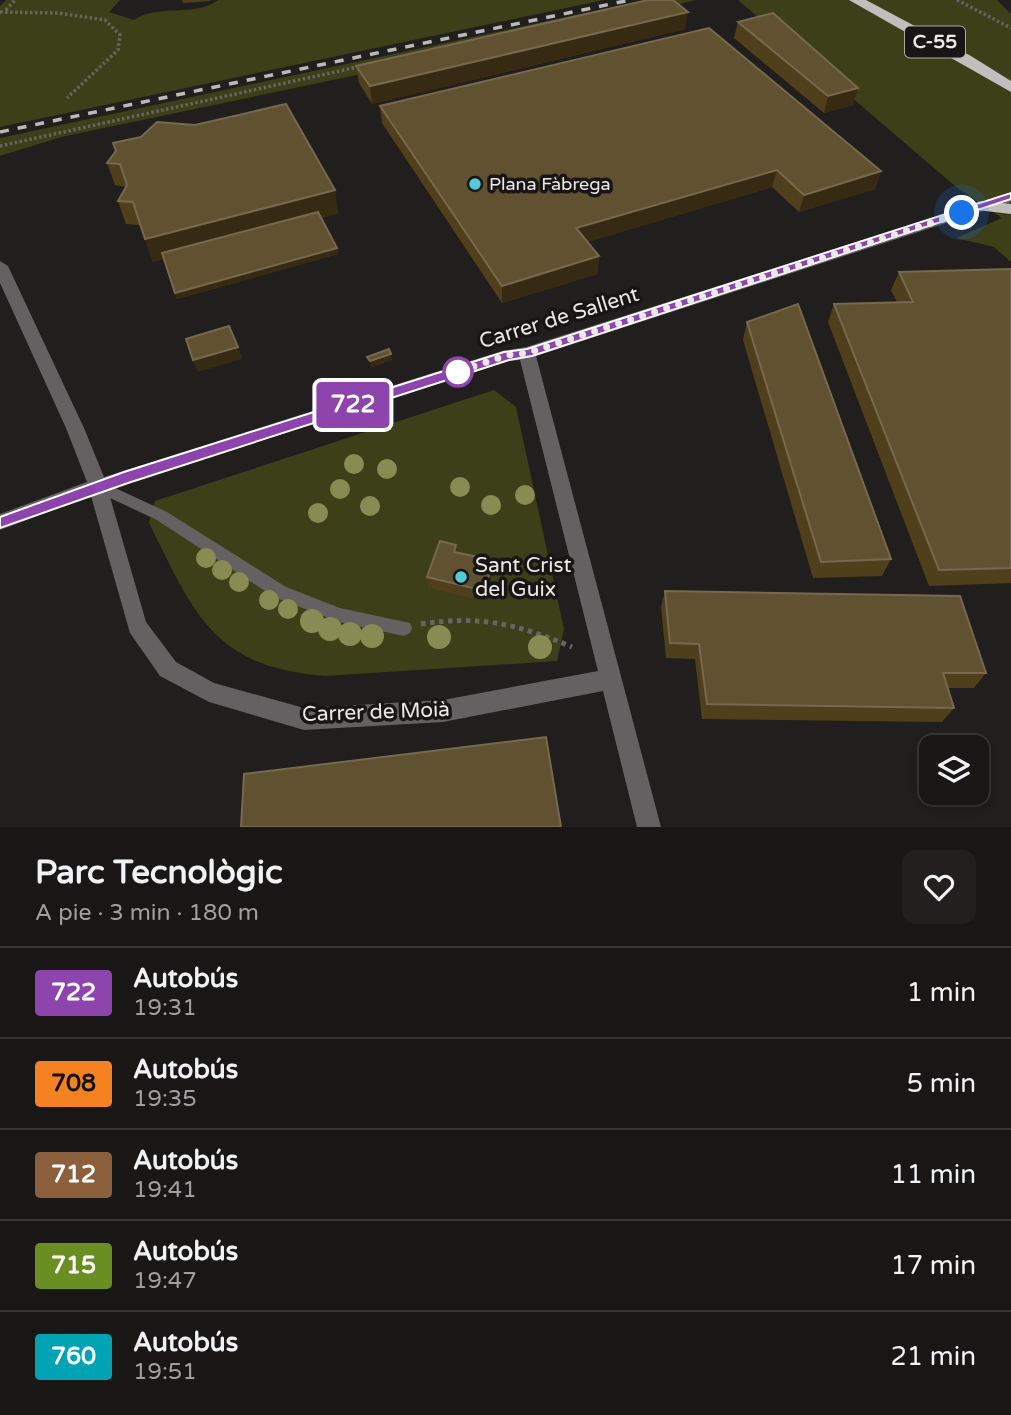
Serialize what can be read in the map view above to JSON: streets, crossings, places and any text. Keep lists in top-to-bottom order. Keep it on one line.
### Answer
{"streets":{"highway":["C-55"],"street":["Carrer de Sallent","Carrer de Moià"]},"crossings":[["Carrer de Sallent","Carrer de Moià"]],"places":["Plana Fàbrega","Sant Crist del Guix"],"lines":["bus line 722"],"page":{"on_map":"722","heading":["Parc Tecnològic","A pie · 3 min · 180 m"],"list":[{"mark":"722","name":"Autobús","note":"19:31","value":"1 min"},{"mark":"708","name":"Autobús","note":"19:35","value":"5 min"},{"mark":"712","name":"Autobús","note":"19:41","value":"11 min"},{"mark":"715","name":"Autobús","note":"19:47","value":"17 min"},{"mark":"760","name":"Autobús","note":"19:51","value":"21 min"}]}}
